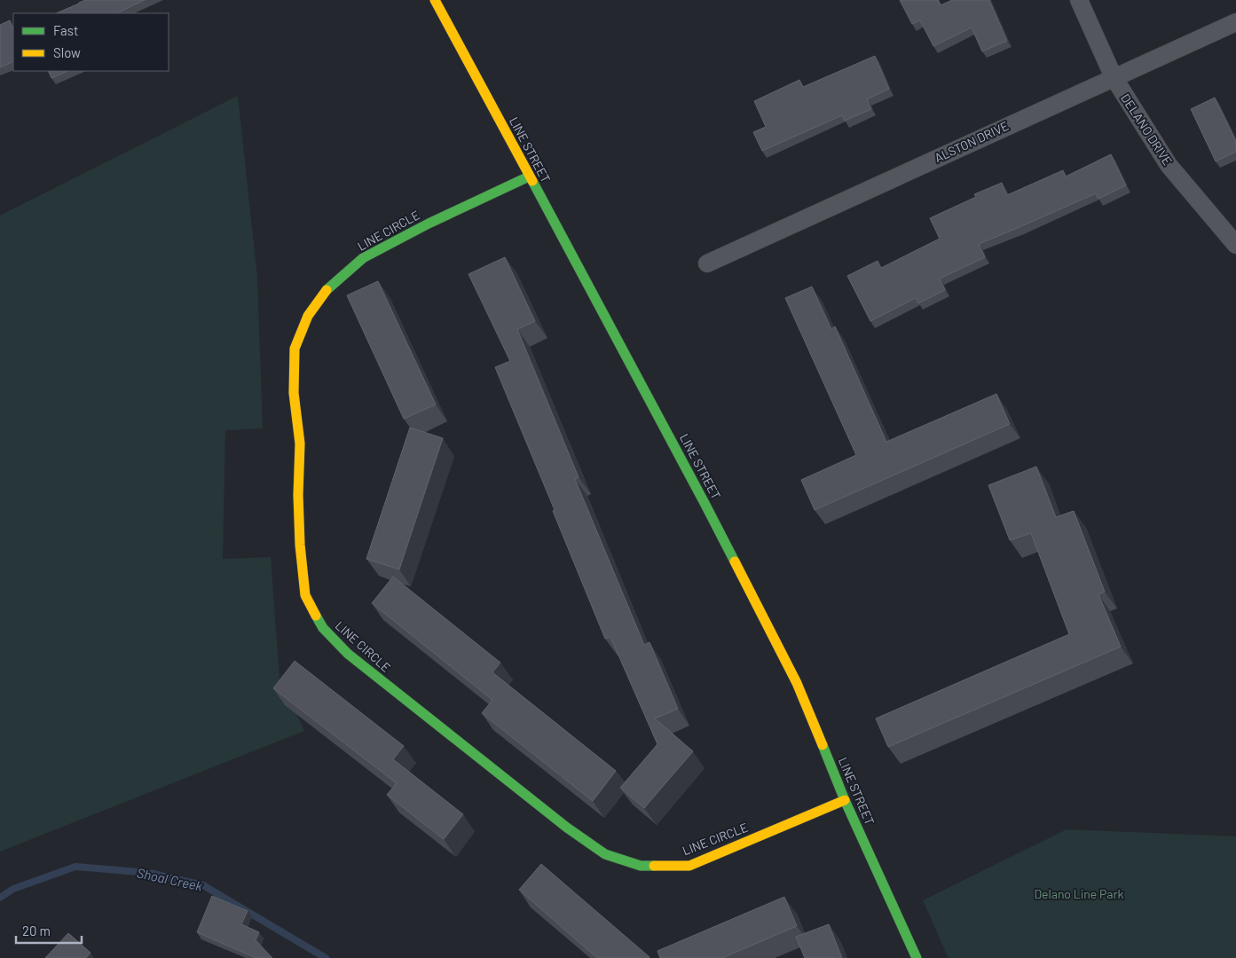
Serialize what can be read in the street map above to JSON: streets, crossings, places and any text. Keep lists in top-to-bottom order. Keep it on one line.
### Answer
{"streets":{"street":["DELANO DRIVE","ALSTON DRIVE","LINE STREET","LINE CIRCLE"]},"crossings":[["DELANO DRIVE","ALSTON DRIVE"],["LINE STREET","LINE CIRCLE"]],"water":["Shoal Creek"],"parks":["Delano Line Park"],"legend":["Fast","Slow"],"scale_bar":"20 m"}
